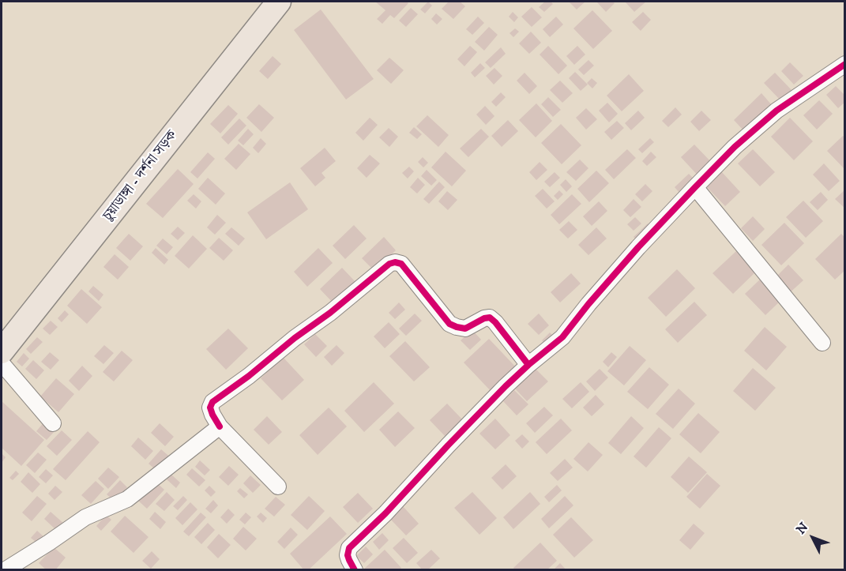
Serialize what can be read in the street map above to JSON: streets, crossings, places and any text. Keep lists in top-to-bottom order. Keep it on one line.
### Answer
{"streets":{"main road":["চুয়াডাঙ্গা - দর্শনা সড়ক"]},"north":"top left"}
